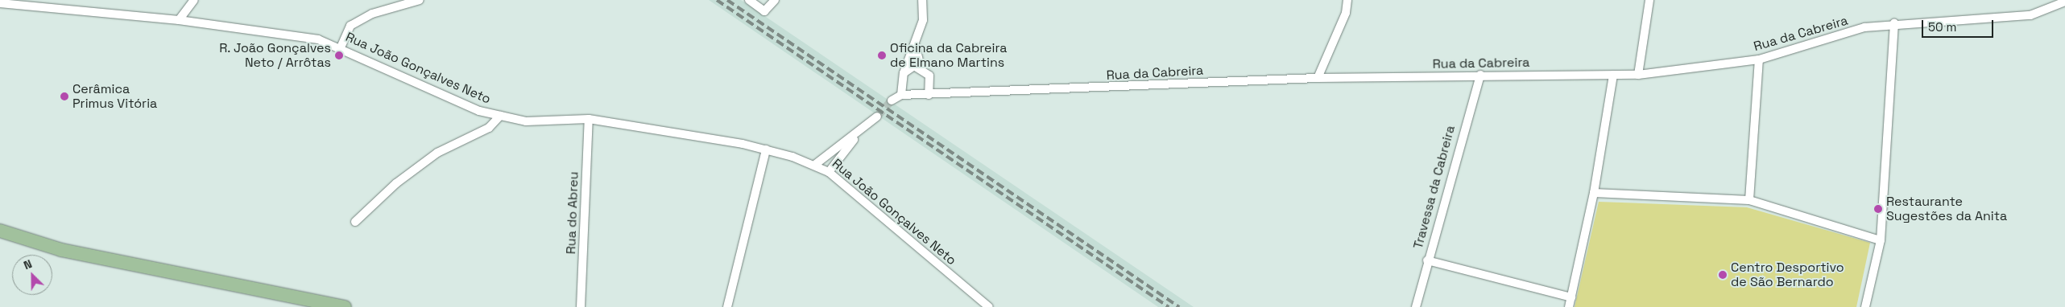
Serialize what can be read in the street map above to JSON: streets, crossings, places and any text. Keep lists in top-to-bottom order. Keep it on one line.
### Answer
{"streets":{"street":["Rua da Cabreira","Rua João Gonçalves Neto","Travessa da Cabreira","Rua do Abreu"]},"crossings":[["Rua da Cabreira","Travessa da Cabreira"],["Rua João Gonçalves Neto","Rua do Abreu"]],"places":["R. João Gonçalves Neto / Arrôtas","Oficina da Cabreira de Elmano Martins","Cerâmica Primus Vitória","Restaurante Sugestões da Anita","Centro Desportivo de São Bernardo"],"scale_bar":"50 m","north":"top left"}
